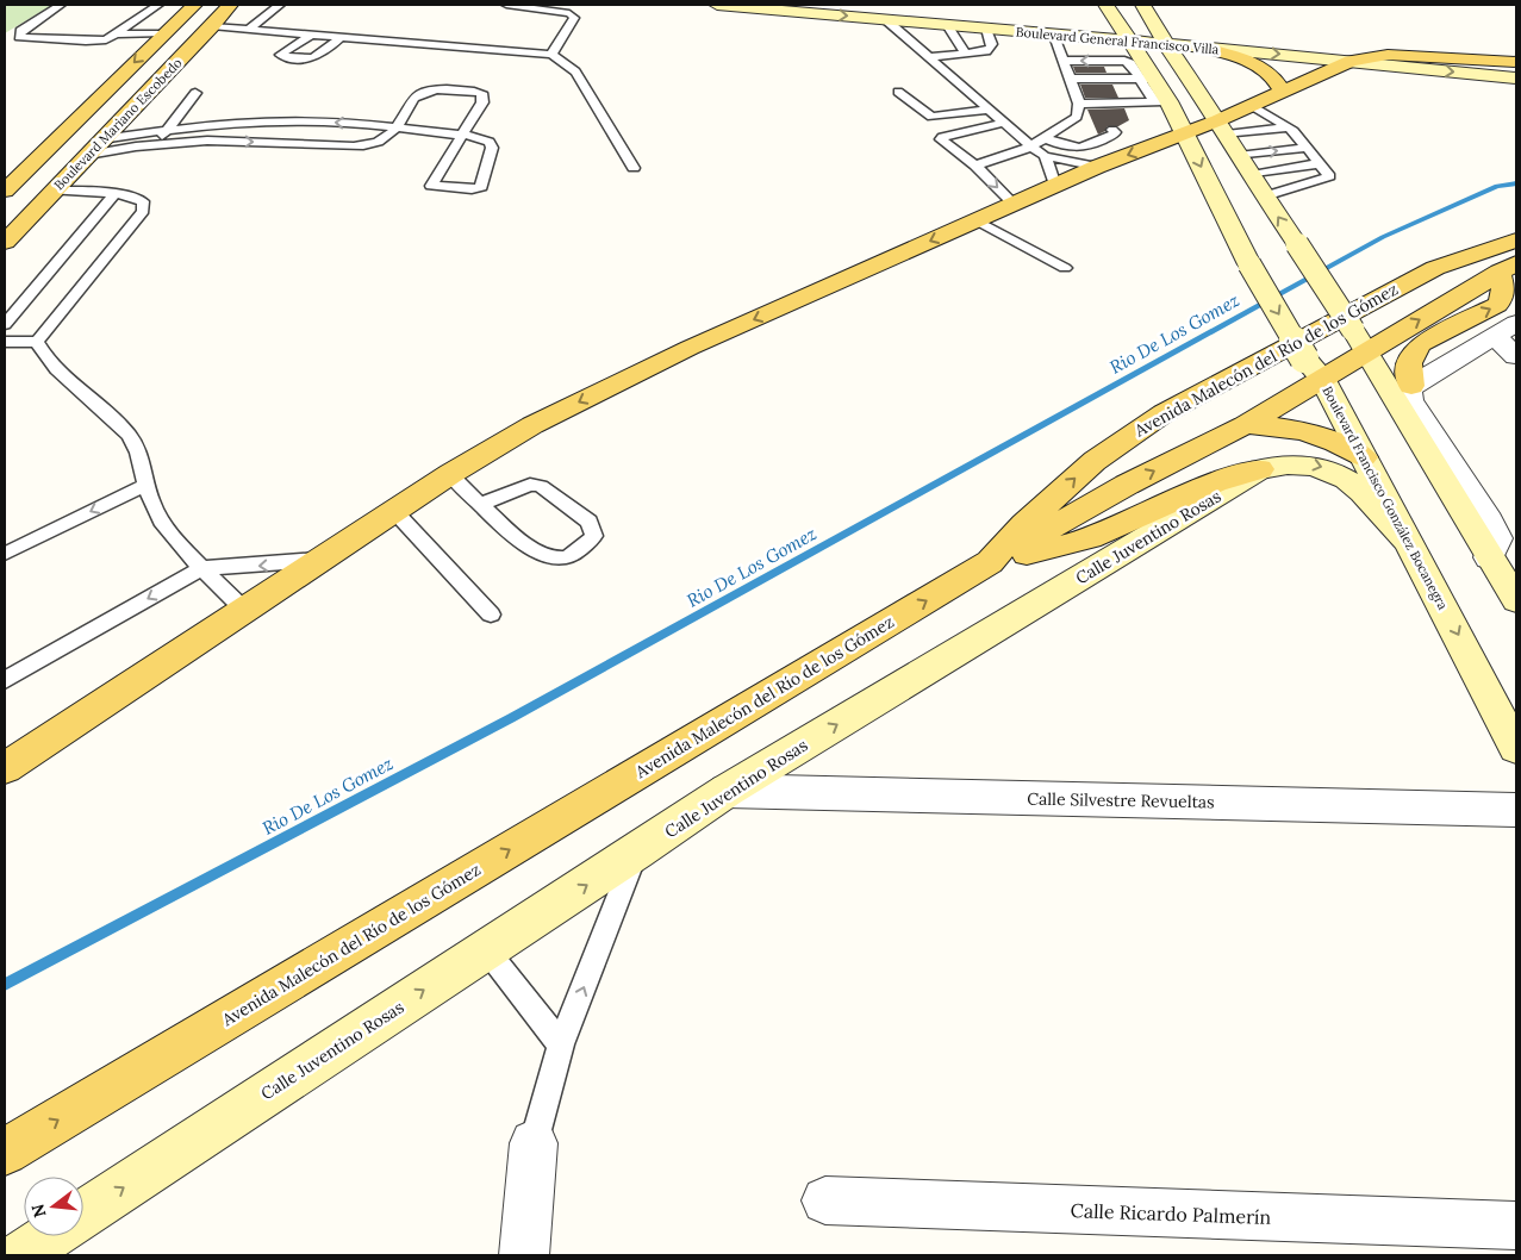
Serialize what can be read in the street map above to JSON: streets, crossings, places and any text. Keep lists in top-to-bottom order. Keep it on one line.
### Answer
{"streets":{"main road":["Boulevard General Francisco Villa","Boulevard Mariano Escobedo","Avenida Malecón del Río de los Gómez","Boulevard Francisco González Bocanegra","Calle Juventino Rosas"],"street":["Calle Silvestre Revueltas","Calle Ricardo Palmerín"]},"crossings":[["Boulevard General Francisco Villa","Boulevard Francisco González Bocanegra"],["Boulevard Francisco González Bocanegra","Calle Juventino Rosas"],["Calle Juventino Rosas","Calle Silvestre Revueltas"]],"water":["Rio De Los Gomez"],"north":"left"}
